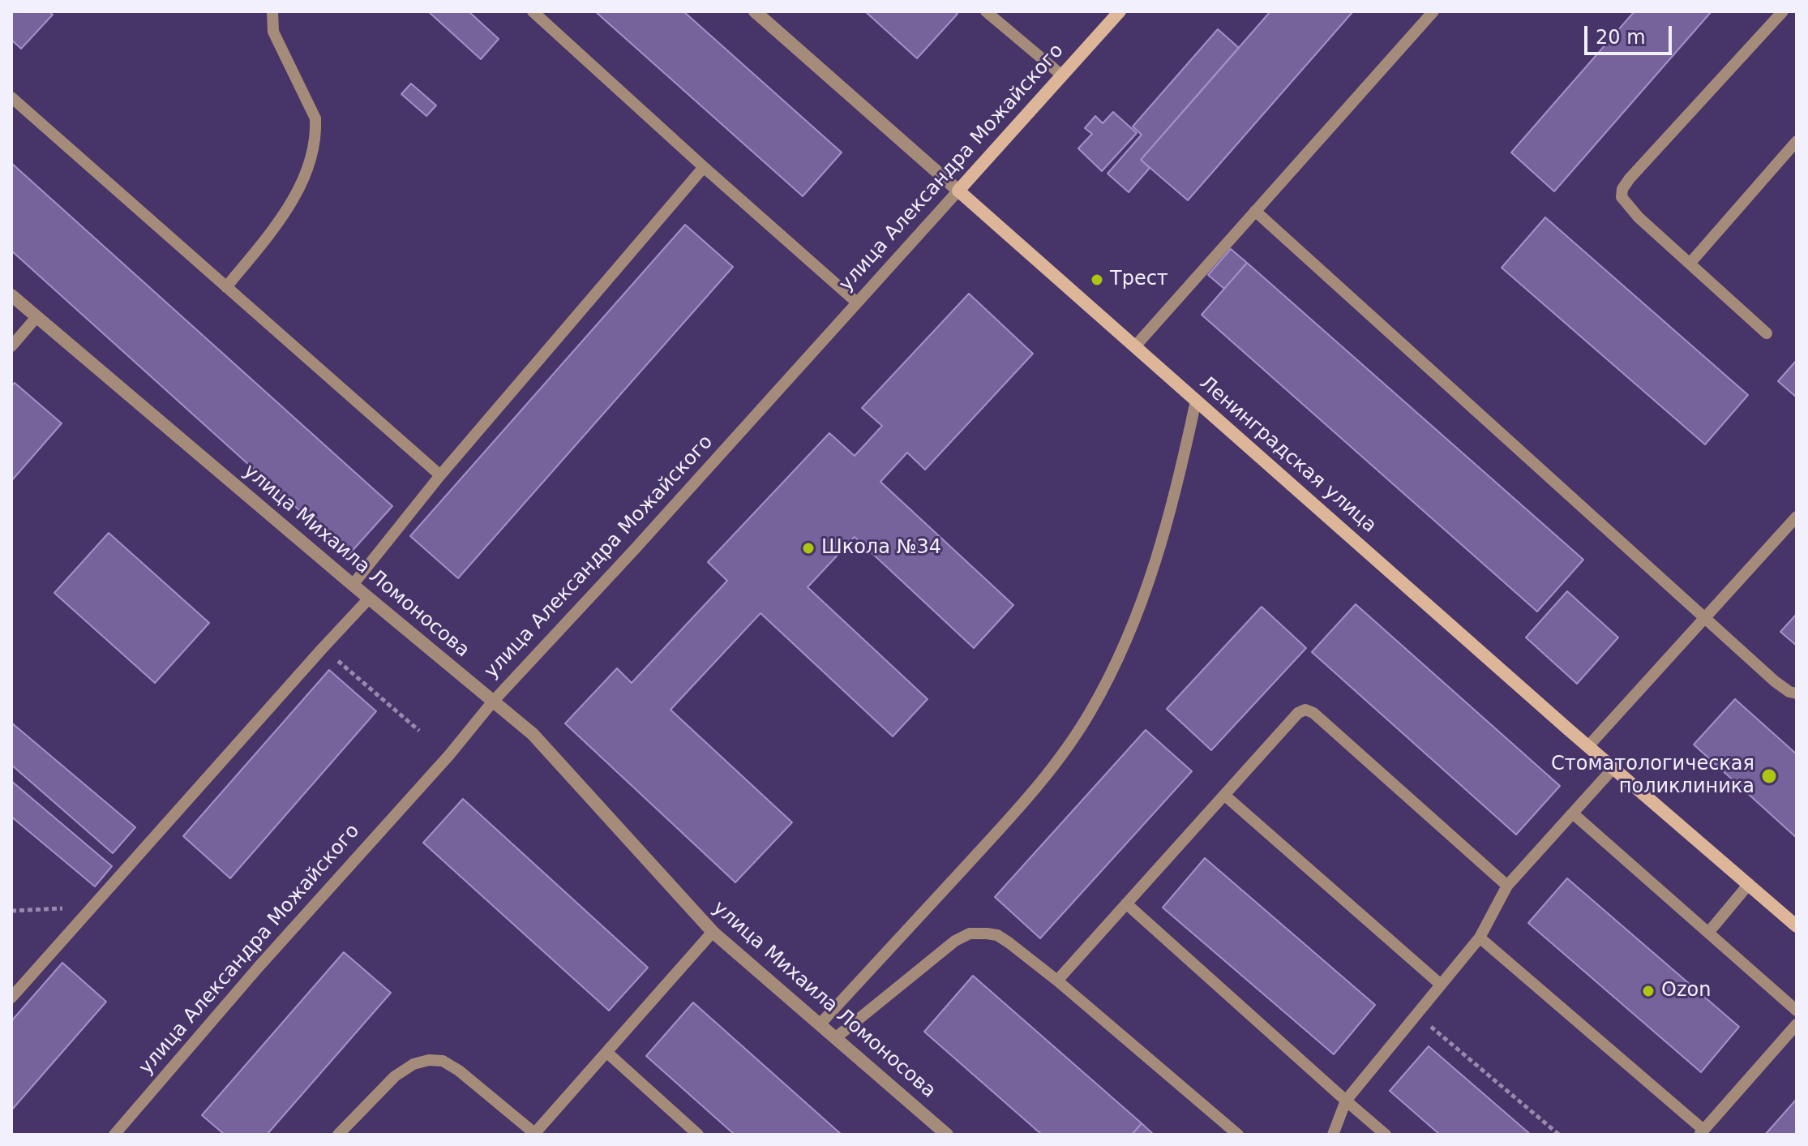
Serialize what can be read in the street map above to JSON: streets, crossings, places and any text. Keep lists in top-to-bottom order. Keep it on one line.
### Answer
{"streets":{"street":["улица Александра Можайского","Ленинградская улица","улица Михаила Ломоносова"]},"crossings":[["улица Александра Можайского","Ленинградская улица"],["улица Александра Можайского","улица Михаила Ломоносова"]],"places":["Трест","Школа №34","Стоматологическая поликлиника","Ozon"],"scale_bar":"20 m"}
